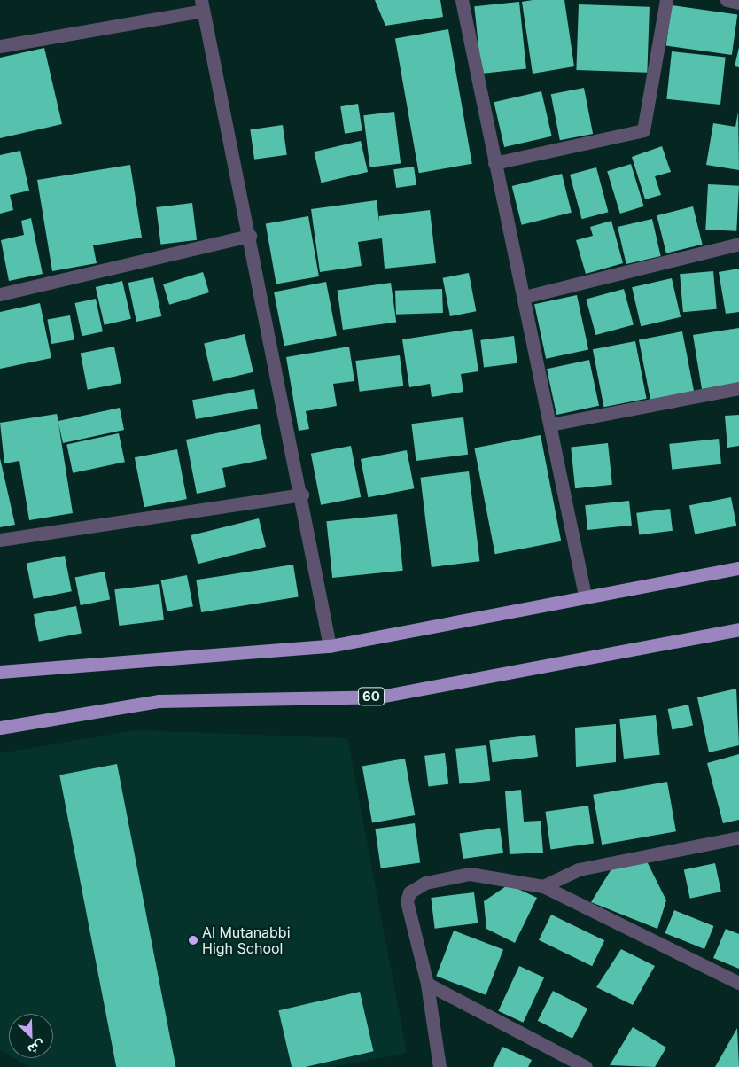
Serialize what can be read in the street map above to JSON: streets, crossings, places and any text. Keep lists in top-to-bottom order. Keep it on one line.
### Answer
{"streets":{"main road":["60"]},"places":["Al Mutanabbi High School"],"north":"bottom right"}
